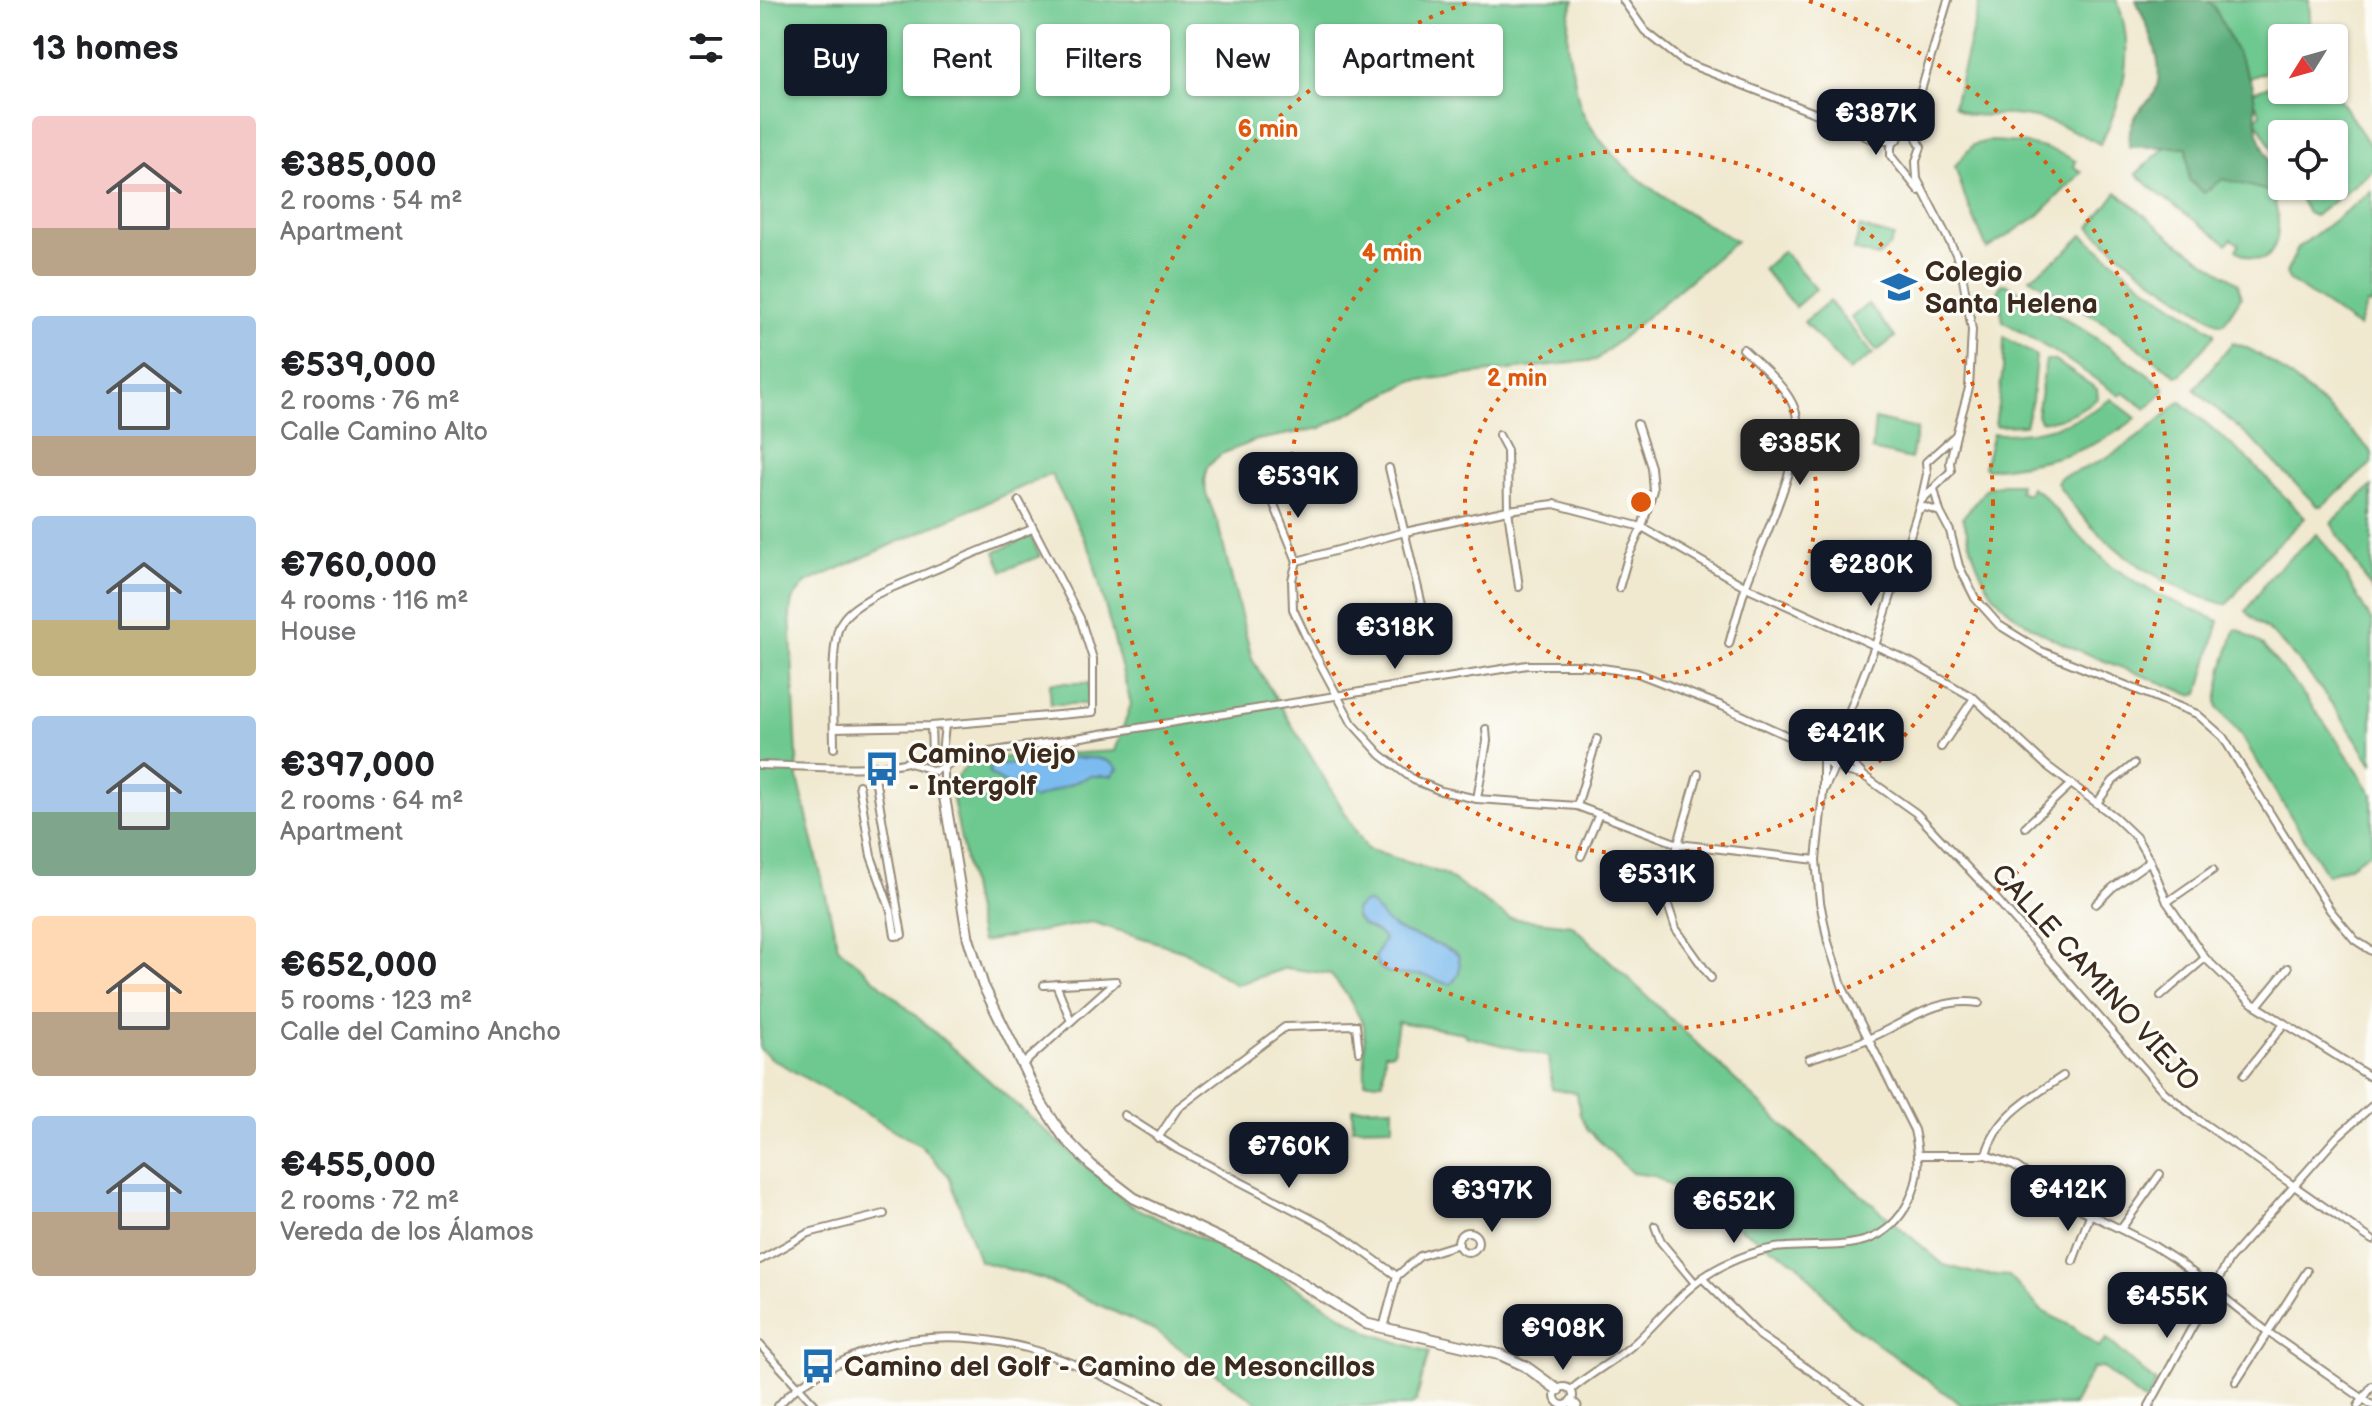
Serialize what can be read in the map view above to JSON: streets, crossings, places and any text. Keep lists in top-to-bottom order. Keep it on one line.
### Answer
{"streets":{"street":["CALLE CAMINO VIEJO"]},"places":{"school or university":["Colegio Santa Helena"],"bus stop":["Camino Viejo - Intergolf","Camino del Golf - Camino de Mesoncillos"]},"north":"bottom left","page":{"heading":"13 homes","chip":["Buy","Rent","Filters","New","Apartment"],"price":["€387K","€385K","€539K","€280K","€318K","€421K","€531K","€760K","€412K","€397K","€652K","€455K","€908K"],"list":[{"name":"€385,000","note":"2 rooms · 54 m² · Apartment"},{"name":"€539,000","note":"2 rooms · 76 m² · Calle Camino Alto"},{"name":"€760,000","note":"4 rooms · 116 m² · House"},{"name":"€397,000","note":"2 rooms · 64 m² · Apartment"},{"name":"€652,000","note":"5 rooms · 123 m² · Calle del Camino Ancho"},{"name":"€455,000","note":"2 rooms · 72 m² · Vereda de los Álamos"}]},"rings":["6 min","4 min","2 min"]}
